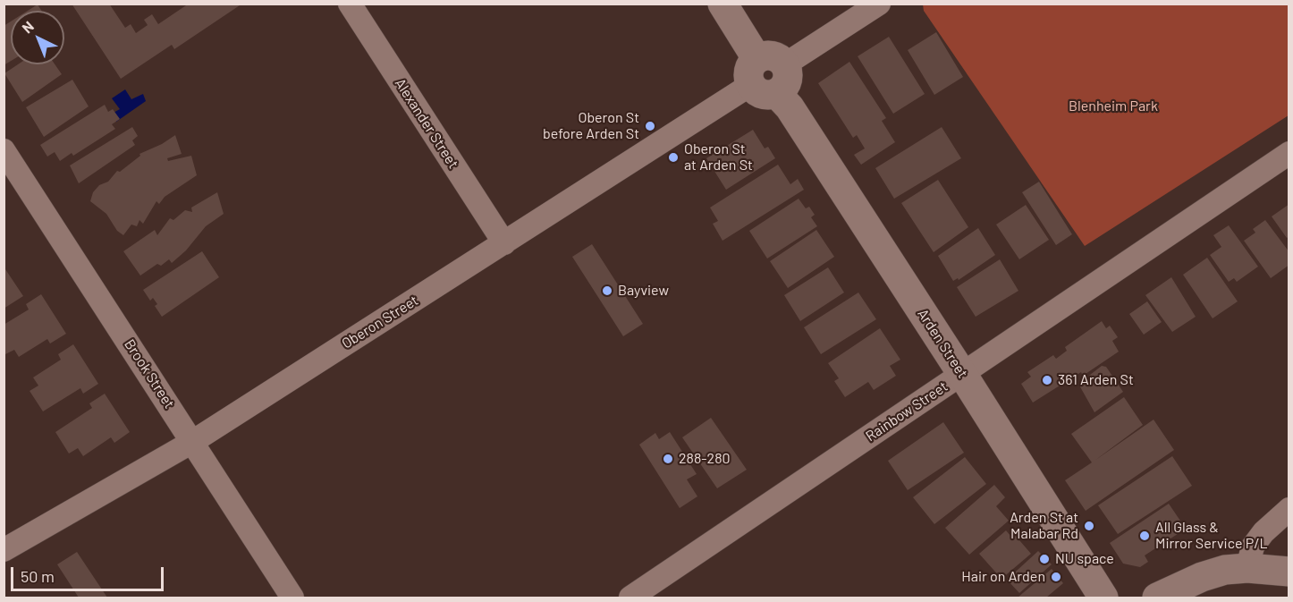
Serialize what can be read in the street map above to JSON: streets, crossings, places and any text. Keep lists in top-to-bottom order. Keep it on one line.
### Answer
{"streets":{"main road":["Arden Street"],"street":["Alexander Street","Oberon Street","Brook Street","Rainbow Street"]},"crossings":[["Alexander Street","Oberon Street"],["Oberon Street","Arden Street"],["Oberon Street","Brook Street"],["Arden Street","Rainbow Street"]],"parks":["Blenheim Park"],"places":["Oberon St before Arden St","Oberon St at Arden St","Bayview","361 Arden St","288-280","Arden St at Malabar Rd","All Glass & Mirror Service P/L","NU space","Hair on Arden"],"scale_bar":"50 m","north":"top left"}
